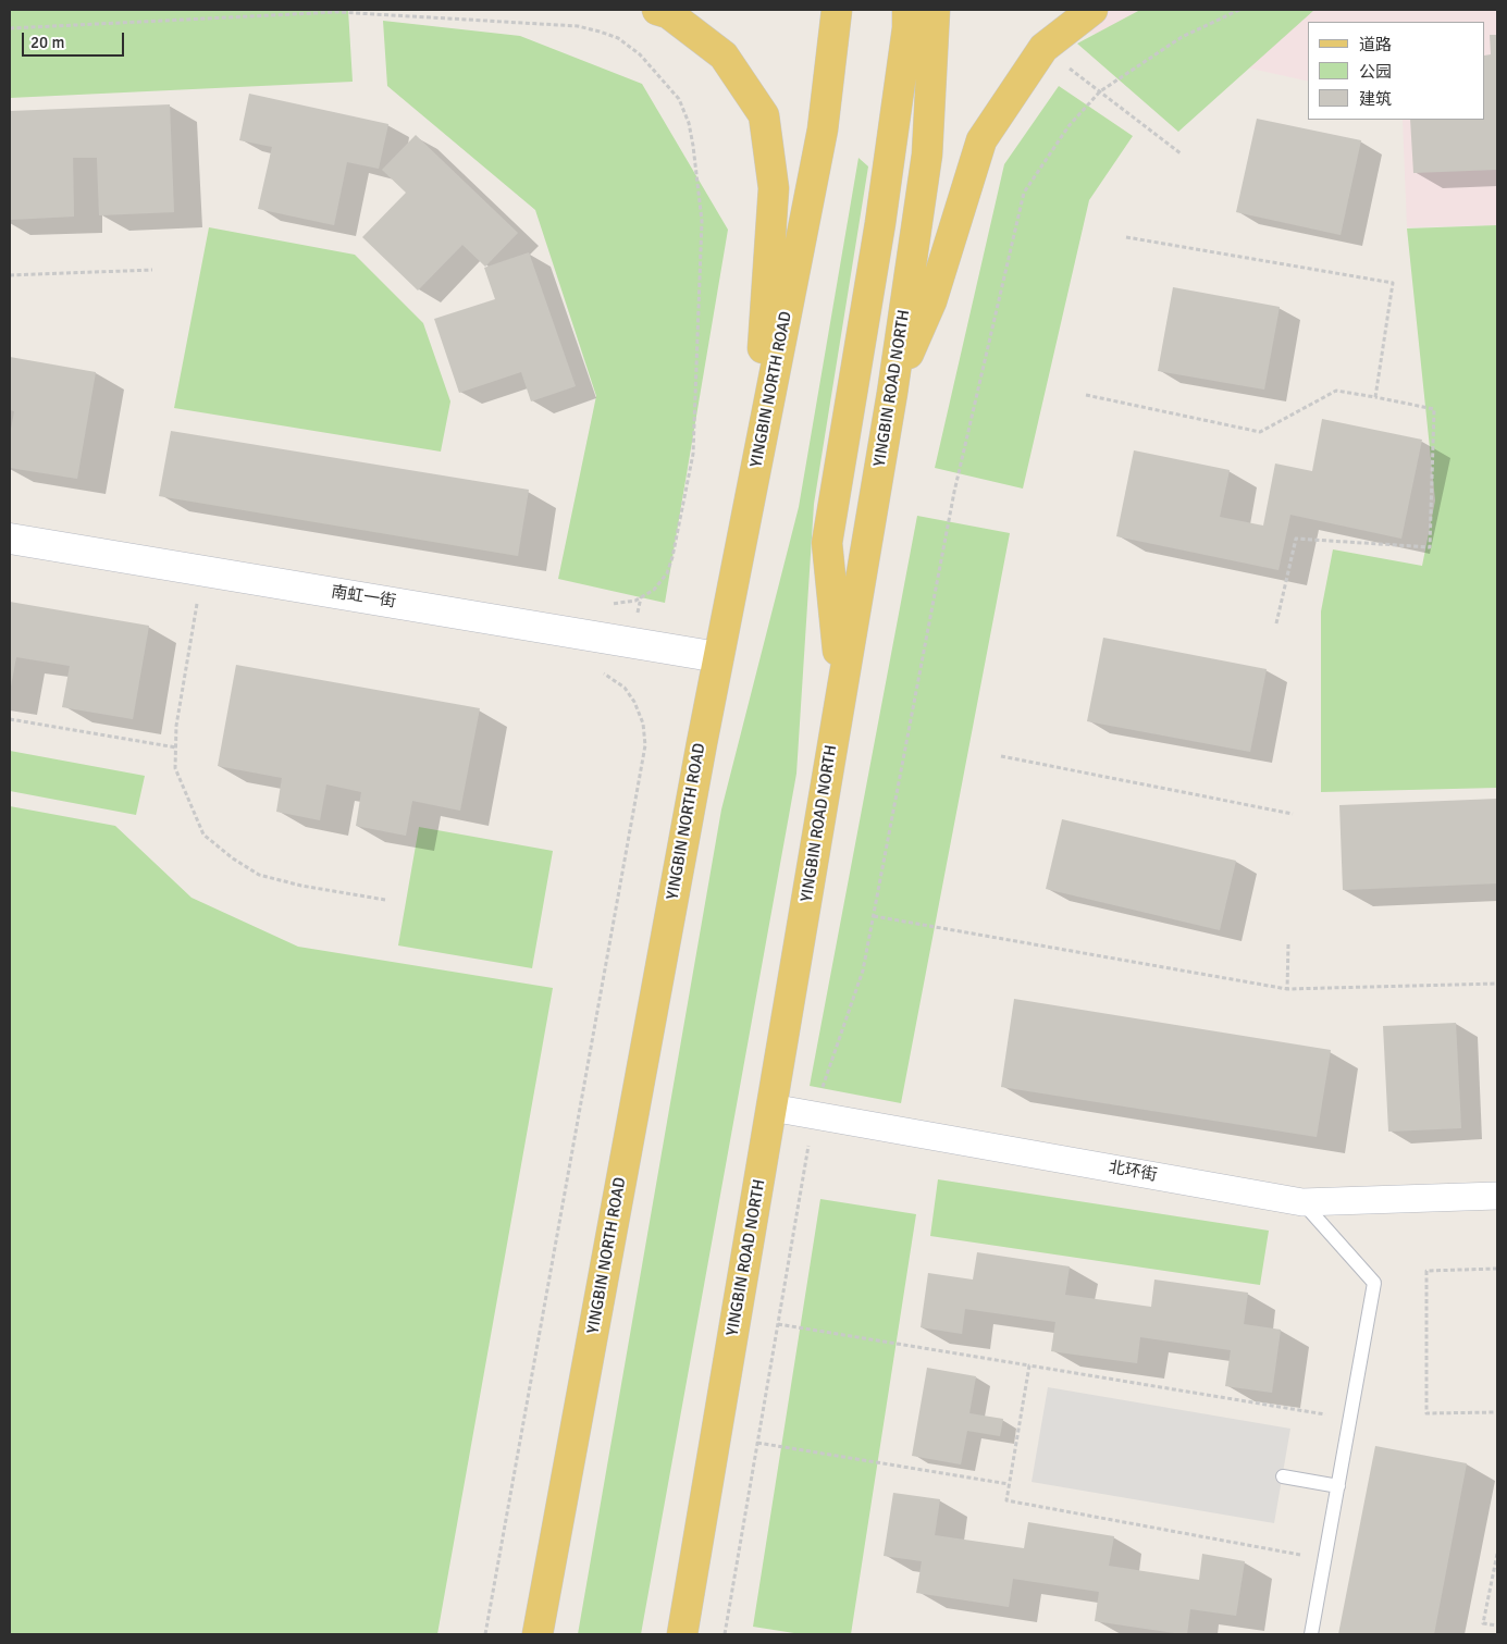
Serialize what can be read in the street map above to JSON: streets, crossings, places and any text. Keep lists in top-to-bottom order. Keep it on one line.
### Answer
{"streets":{"main road":["YINGBIN ROAD NORTH","YINGBIN NORTH ROAD","南虹一街"],"street":["北环街"]},"crossings":[["YINGBIN ROAD NORTH","北环街"],["YINGBIN NORTH ROAD","南虹一街"]],"legend":["道路","公园","建筑"],"scale_bar":"20 m"}
